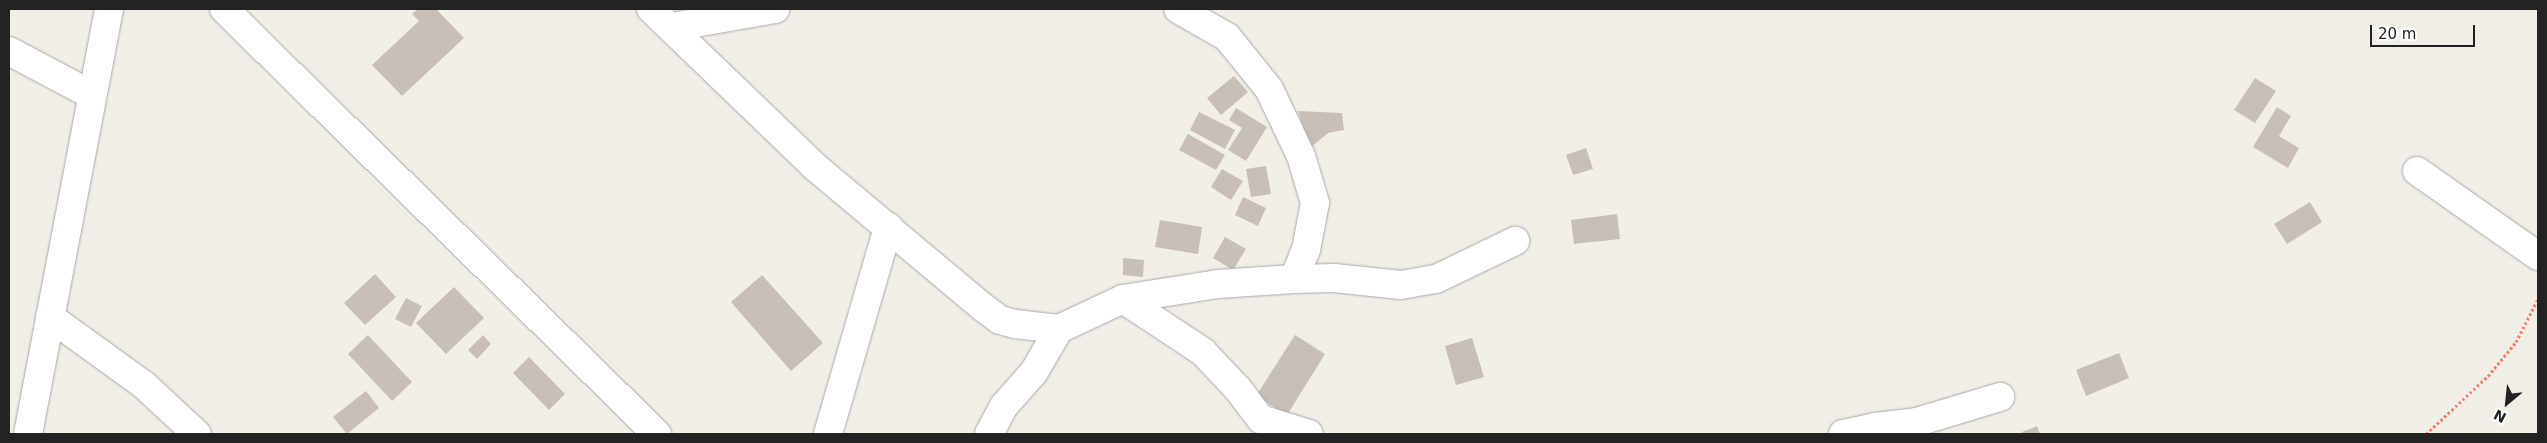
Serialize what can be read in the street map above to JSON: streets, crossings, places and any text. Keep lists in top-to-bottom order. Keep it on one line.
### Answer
{"scale_bar":"20 m","north":"bottom left"}
